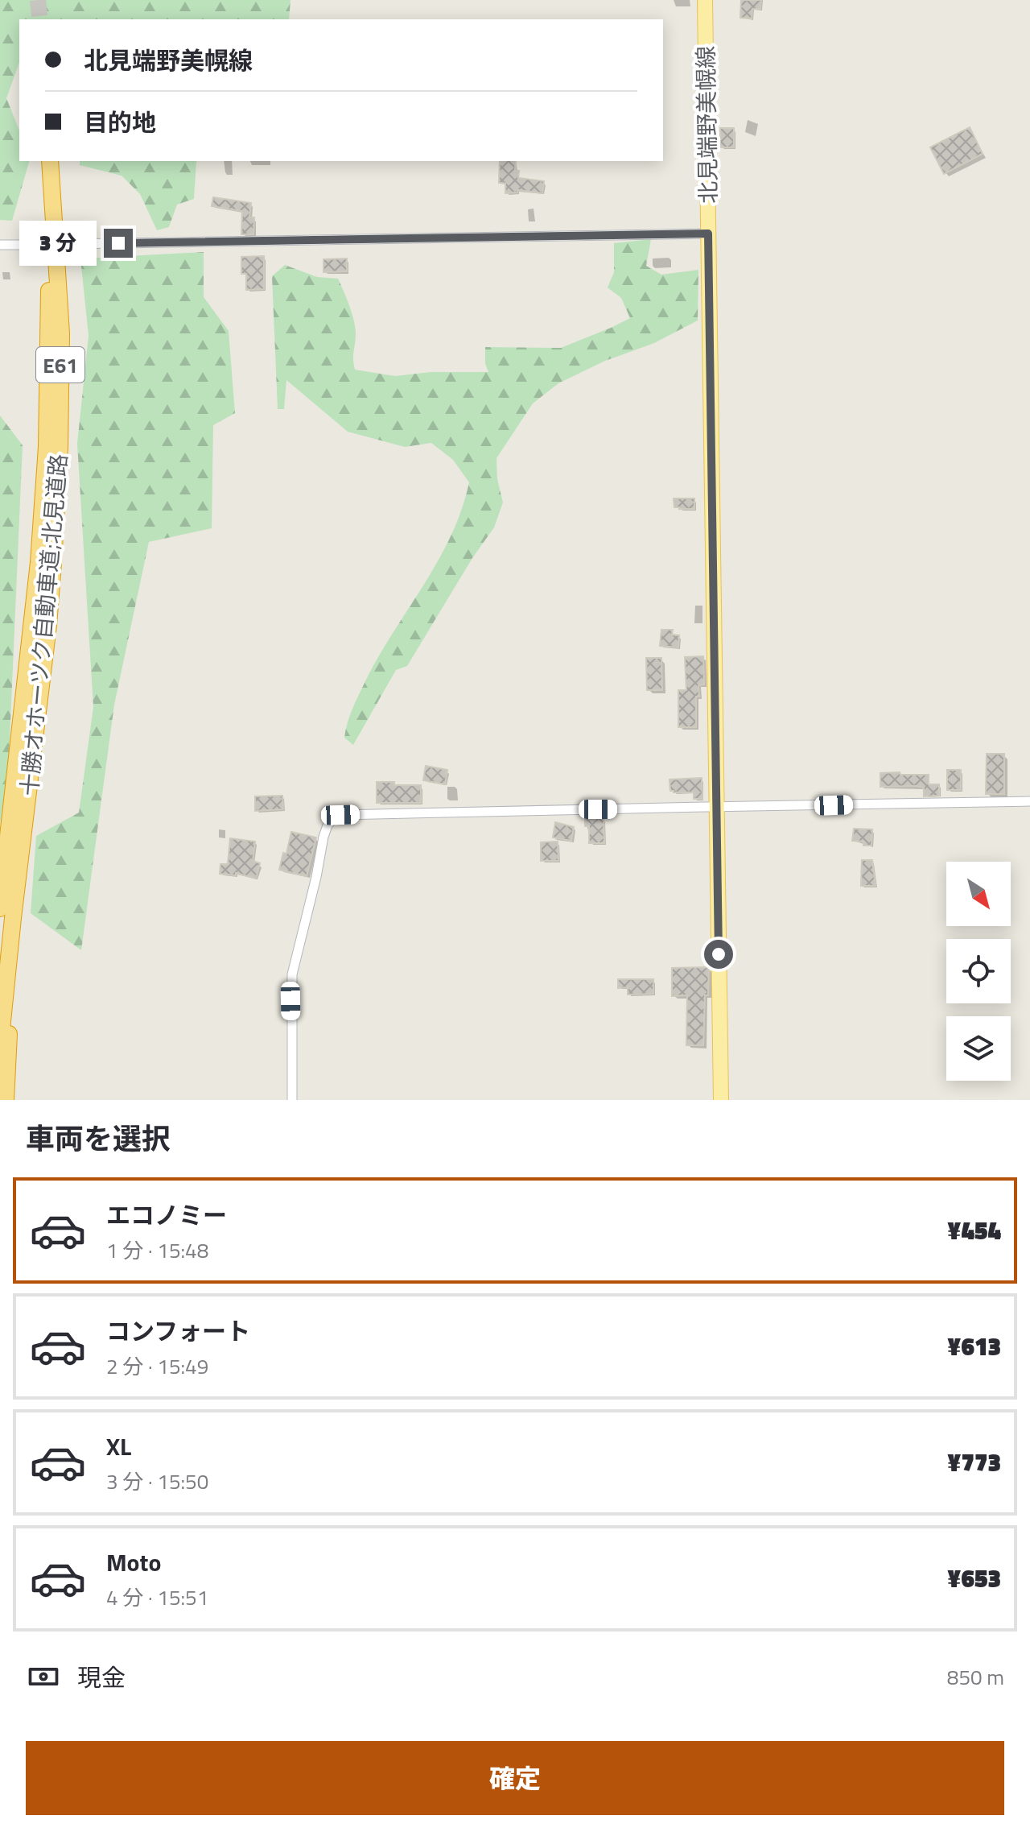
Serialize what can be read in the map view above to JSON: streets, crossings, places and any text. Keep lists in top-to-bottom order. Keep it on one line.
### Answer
{"streets":{"highway":["E61","十勝オホーツク自動車道;北見道路"],"main road":["北見端野美幌線"]},"north":"bottom right","page":{"banner":["北見端野美幌線","目的地"],"bubble":"3 分","heading":"車両を選択","list":[{"name":"エコノミー","note":"1 分 · 15:48","value":"¥454"},{"name":"コンフォート","note":"2 分 · 15:49","value":"¥613"},{"name":"XL","note":"3 分 · 15:50","value":"¥773"},{"name":"Moto","note":"4 分 · 15:51","value":"¥653"}],"pay":["現金","850 m"],"buttons":"確定"}}
